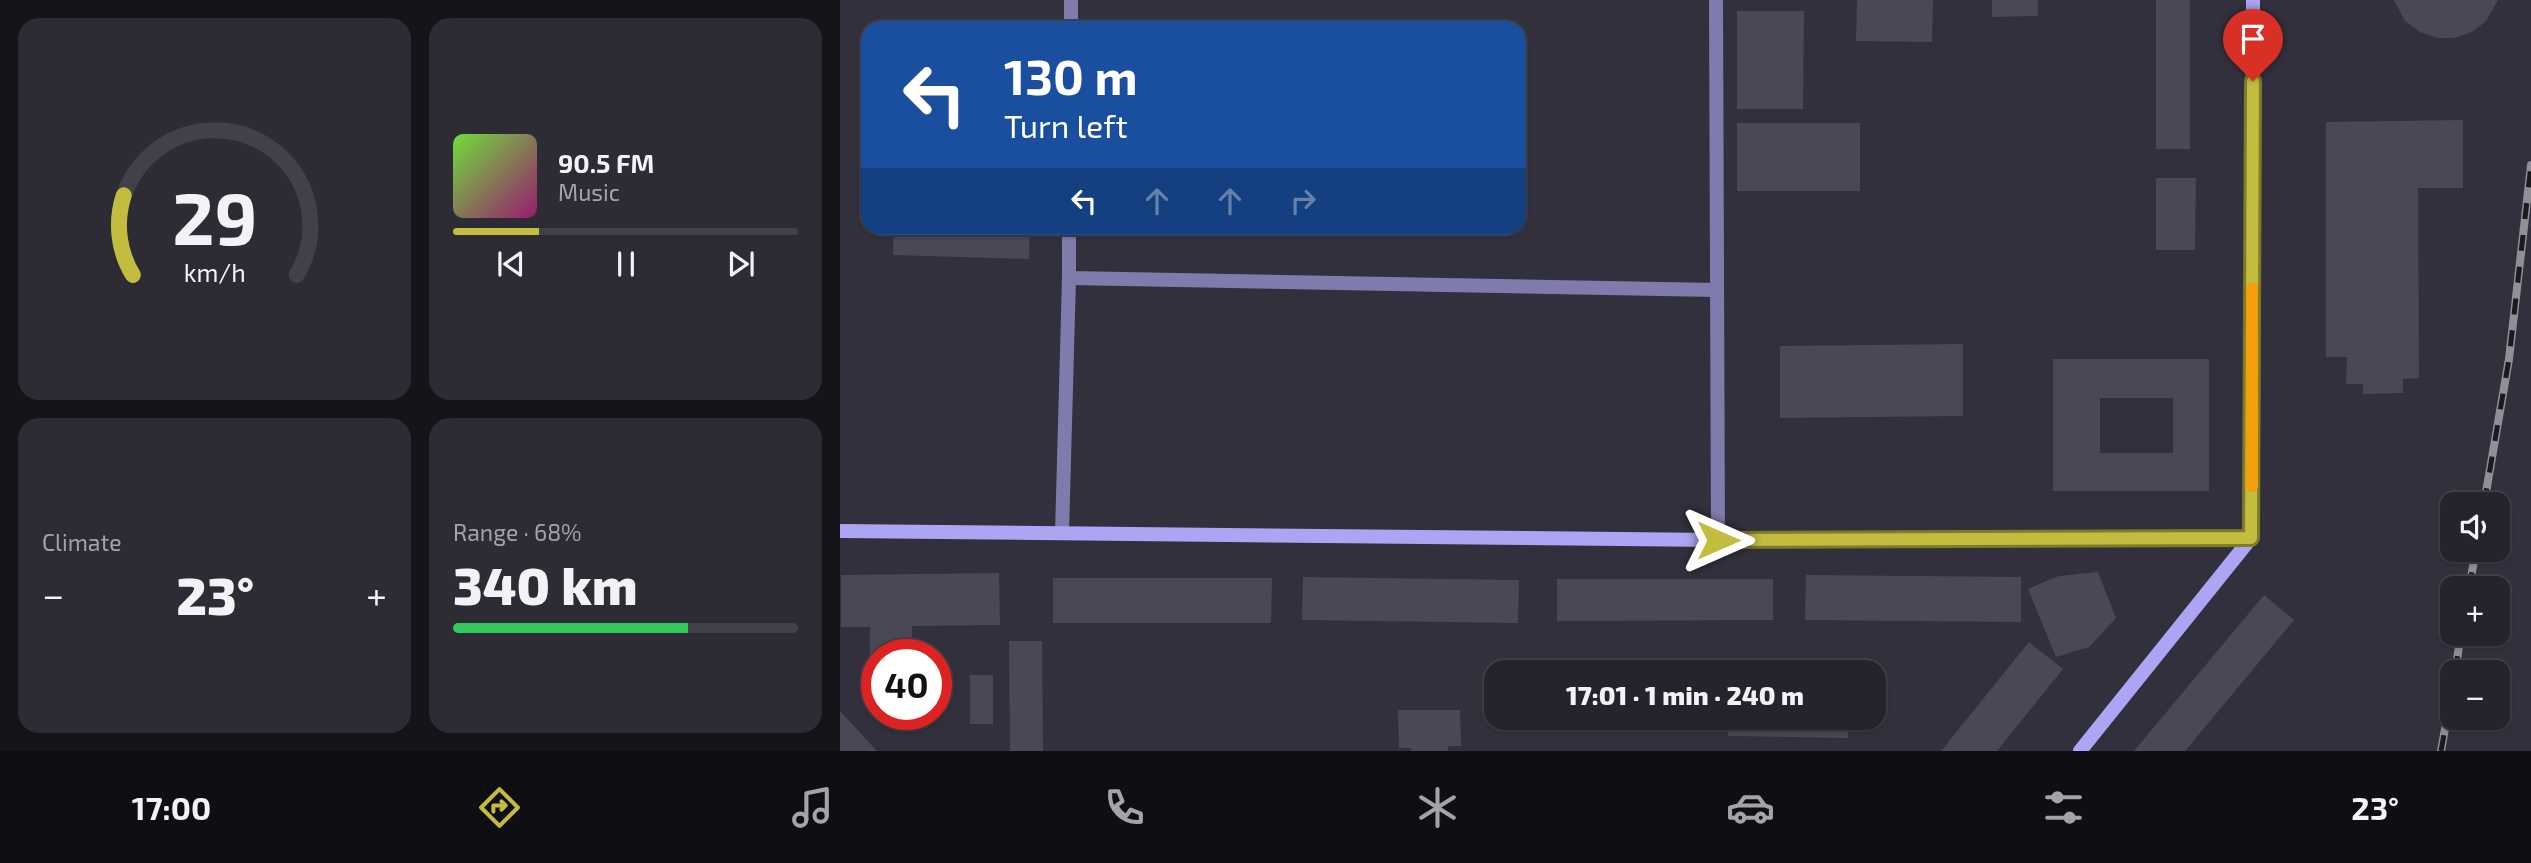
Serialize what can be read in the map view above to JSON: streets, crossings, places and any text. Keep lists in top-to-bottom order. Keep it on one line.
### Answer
{"page":{"turn":["130 m","Turn left"],"song":["90.5 FM","Music"],"tile":["Climate",["Range · 68%","340 km"]],"map_buttons":["+","−"],"heat":["−","23°","+"],"limit":"40","trip":"17:01 · 1 min · 240 m","tabs":["17:00","23°"],"gauge":["29","km/h"]}}
